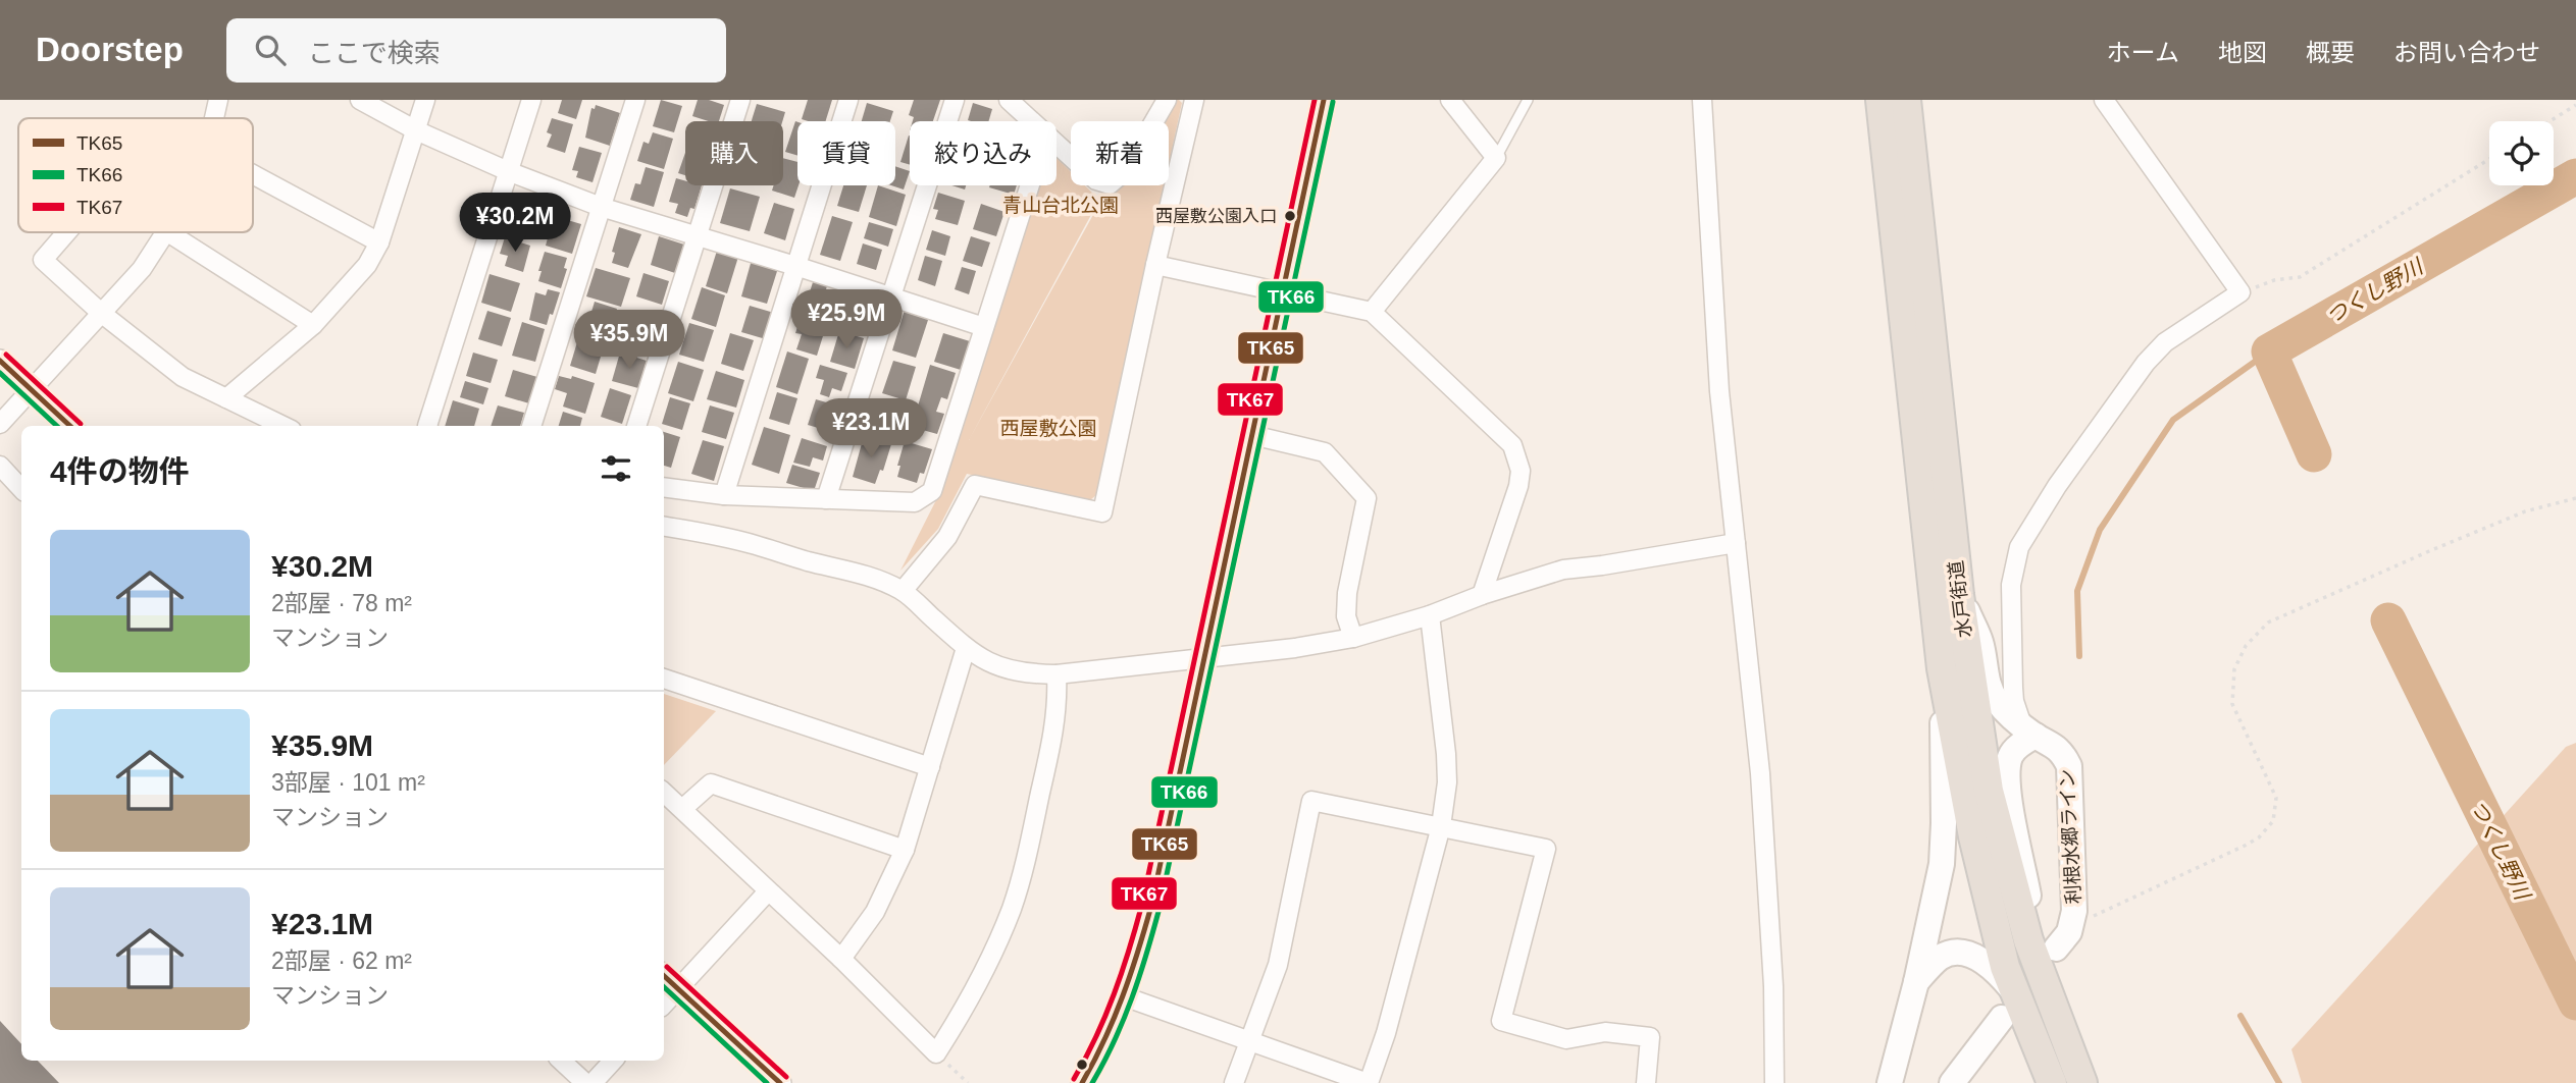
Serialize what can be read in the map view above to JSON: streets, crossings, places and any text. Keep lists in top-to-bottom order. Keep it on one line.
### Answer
{"streets":{"highway":["水戸街道"],"main road":["利根水郷ライン"]},"crossings":[["水戸街道","利根水郷ライン"]],"water":["つくし野川"],"parks":["青山台北公園","西屋敷公園"],"places":["西屋敷公園入口"],"lines":["transit line TK65","transit line TK67","transit line TK66"],"legend":["TK65","TK66","TK67"],"page":{"header":"Doorstep","search":"ここで検索","nav":["ホーム","地図","概要","お問い合わせ"],"chip":["購入","賃貸","絞り込み","新着"],"price":["¥30.2M","¥25.9M","¥35.9M","¥23.1M"],"heading":"4件の物件","list":[{"name":"¥30.2M","note":"2部屋 · 78 m² · マンション"},{"name":"¥35.9M","note":"3部屋 · 101 m² · マンション"},{"name":"¥23.1M","note":"2部屋 · 62 m² · マンション"}]}}
